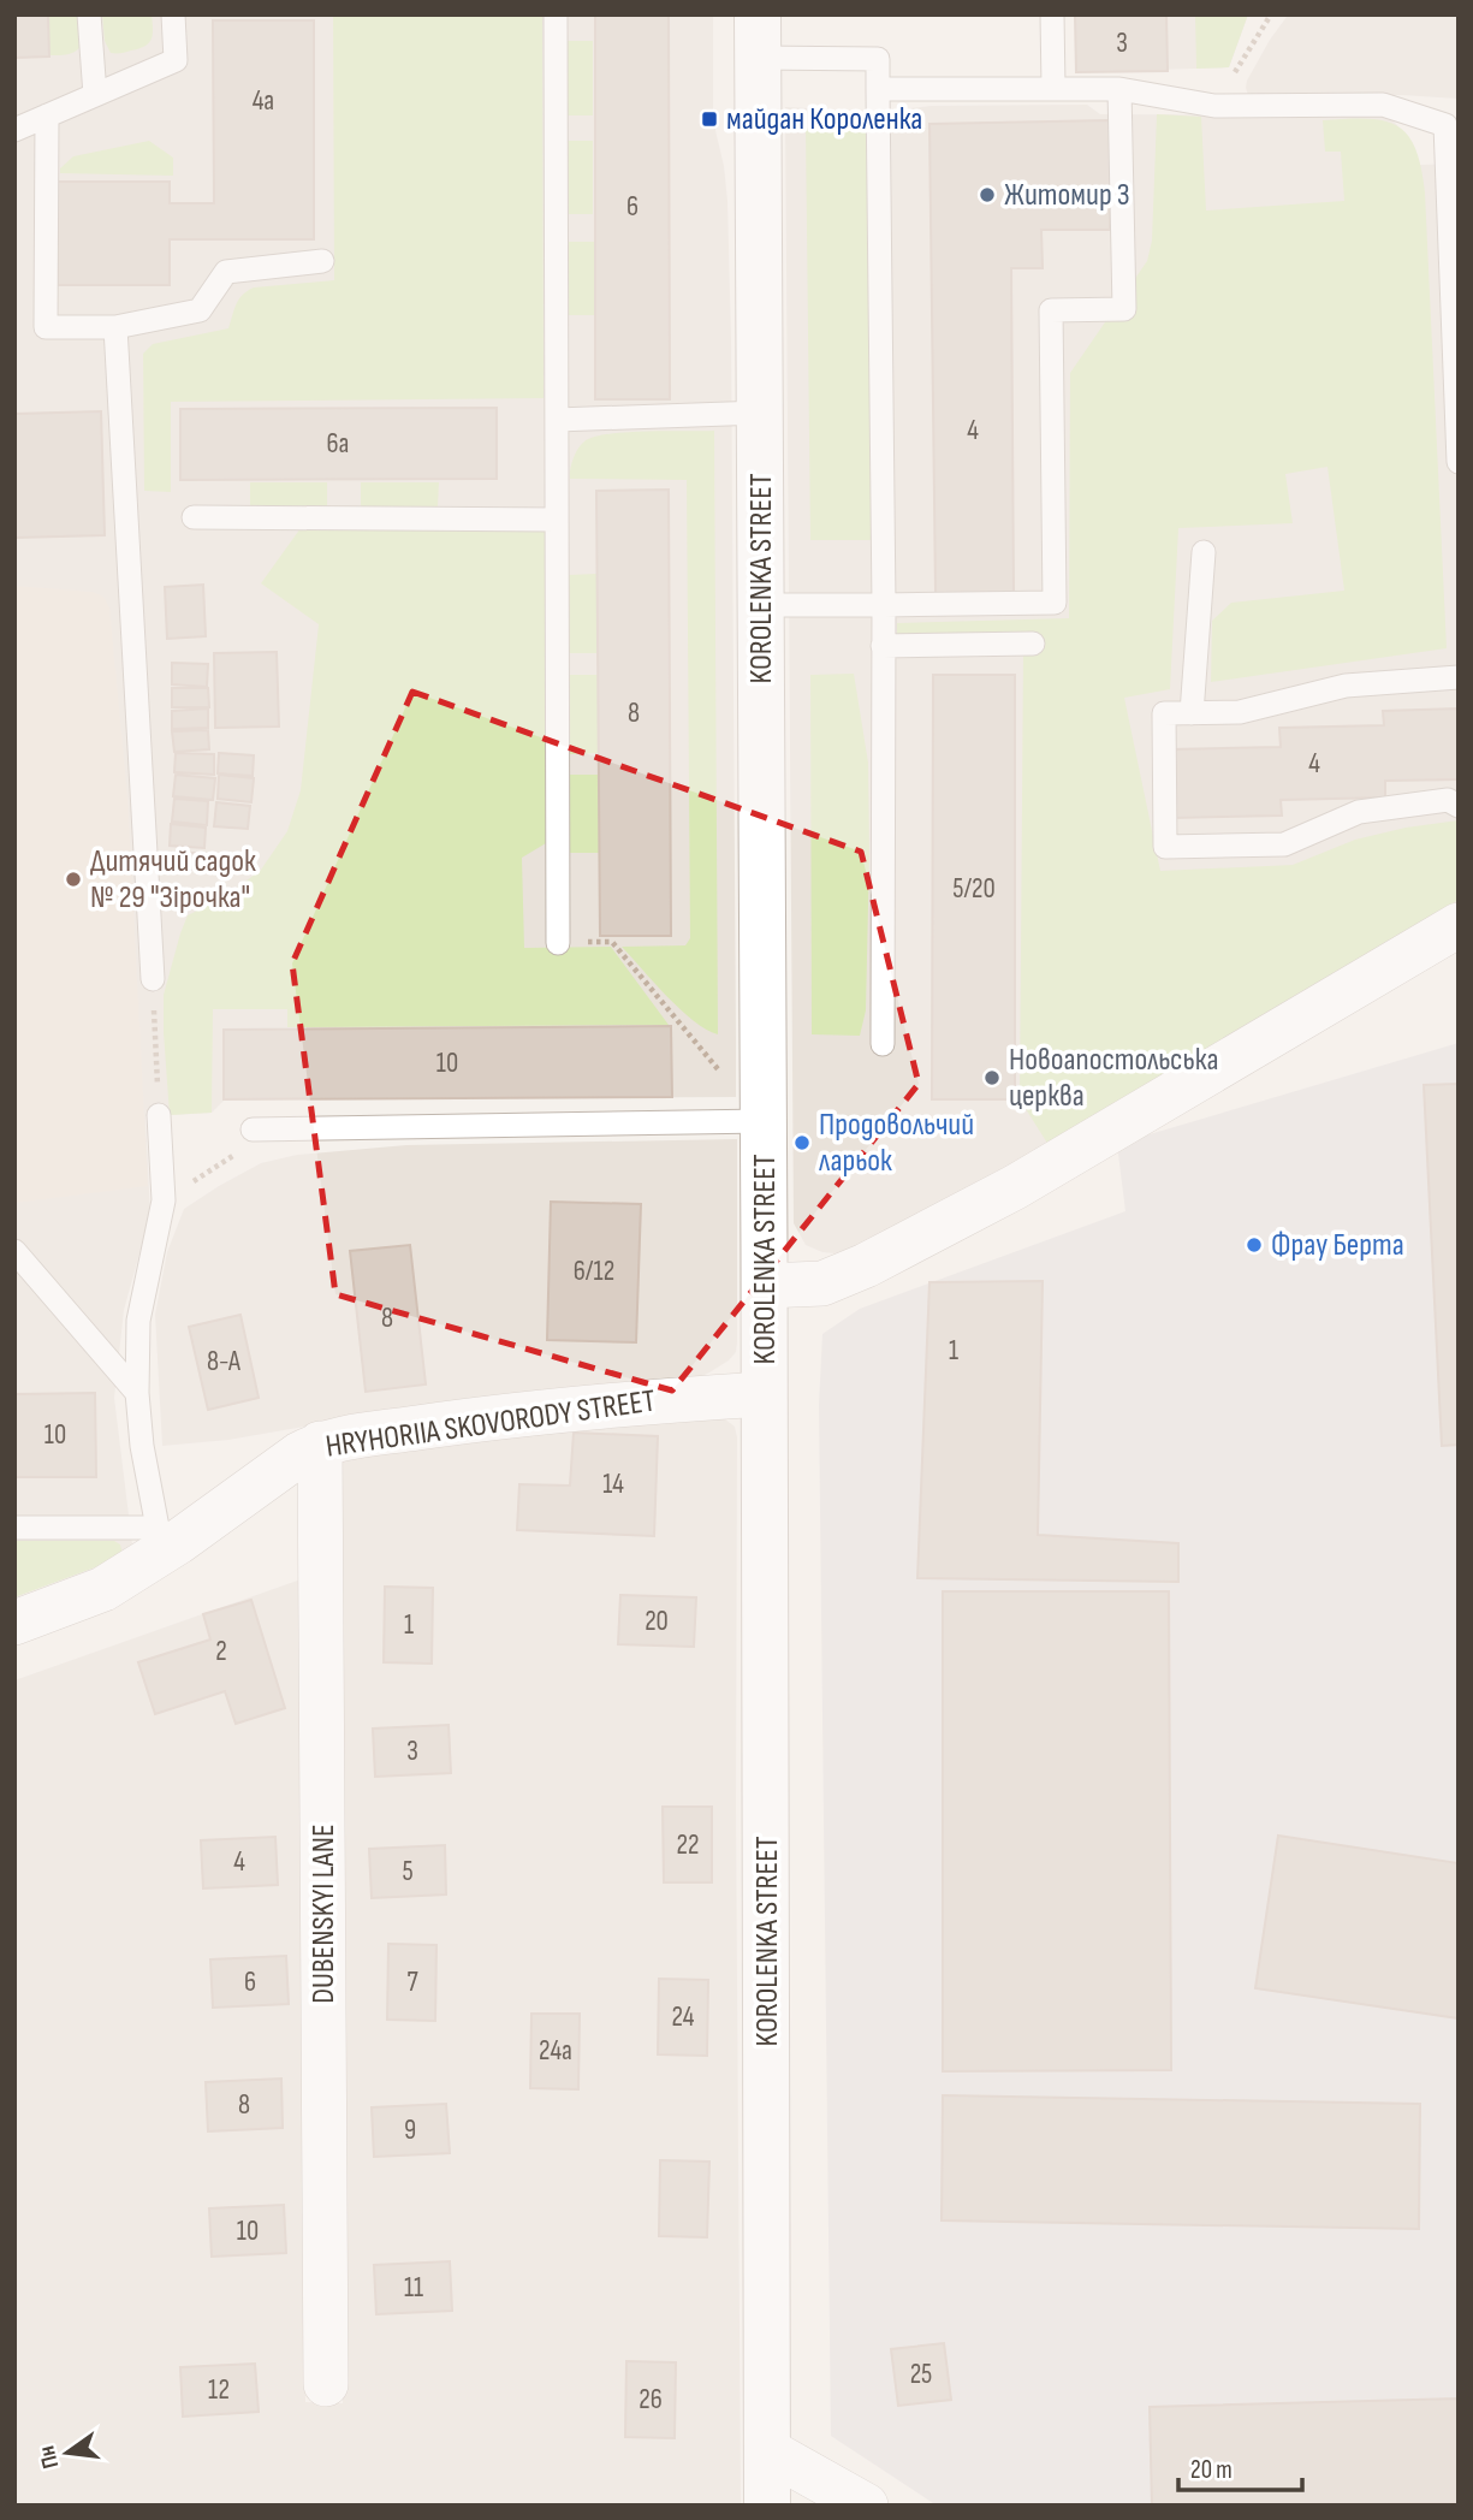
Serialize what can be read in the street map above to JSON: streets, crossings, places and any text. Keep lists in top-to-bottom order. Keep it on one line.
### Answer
{"streets":{"street":["KOROLENKA STREET","HRYHORIIA SKOVORODY STREET","DUBENSKYI LANE"]},"crossings":[["KOROLENKA STREET","HRYHORIIA SKOVORODY STREET"],["HRYHORIIA SKOVORODY STREET","DUBENSKYI LANE"]],"places":{"transit":["майдан Короленка"],"other":["Житомир 3","Дитячий садок № 29 \"Зірочка\"","Новоапостольська церква","Продовольчий ларьок","Фрау Берта"]},"house_numbers":["3","4а","6","4","6а","8","4","5/20","10","6/12","8","1","8-А","10","14","20","1","2","3","22","4","5","6","7","24","24а","8","9","10","11","25","12","26"],"scale_bar":"20 m","north":"left"}
